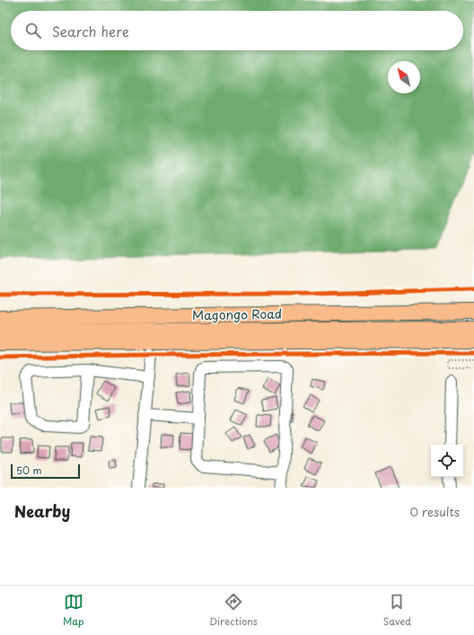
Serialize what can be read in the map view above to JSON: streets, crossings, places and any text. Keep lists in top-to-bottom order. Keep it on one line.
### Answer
{"streets":{"main road":["Magongo Road"]},"scale_bar":"50 m","north":"top left","page":{"search":"Search here","scale":"50 m","heading":["Nearby","0 results"],"nav":["Map","Directions","Saved"]}}
